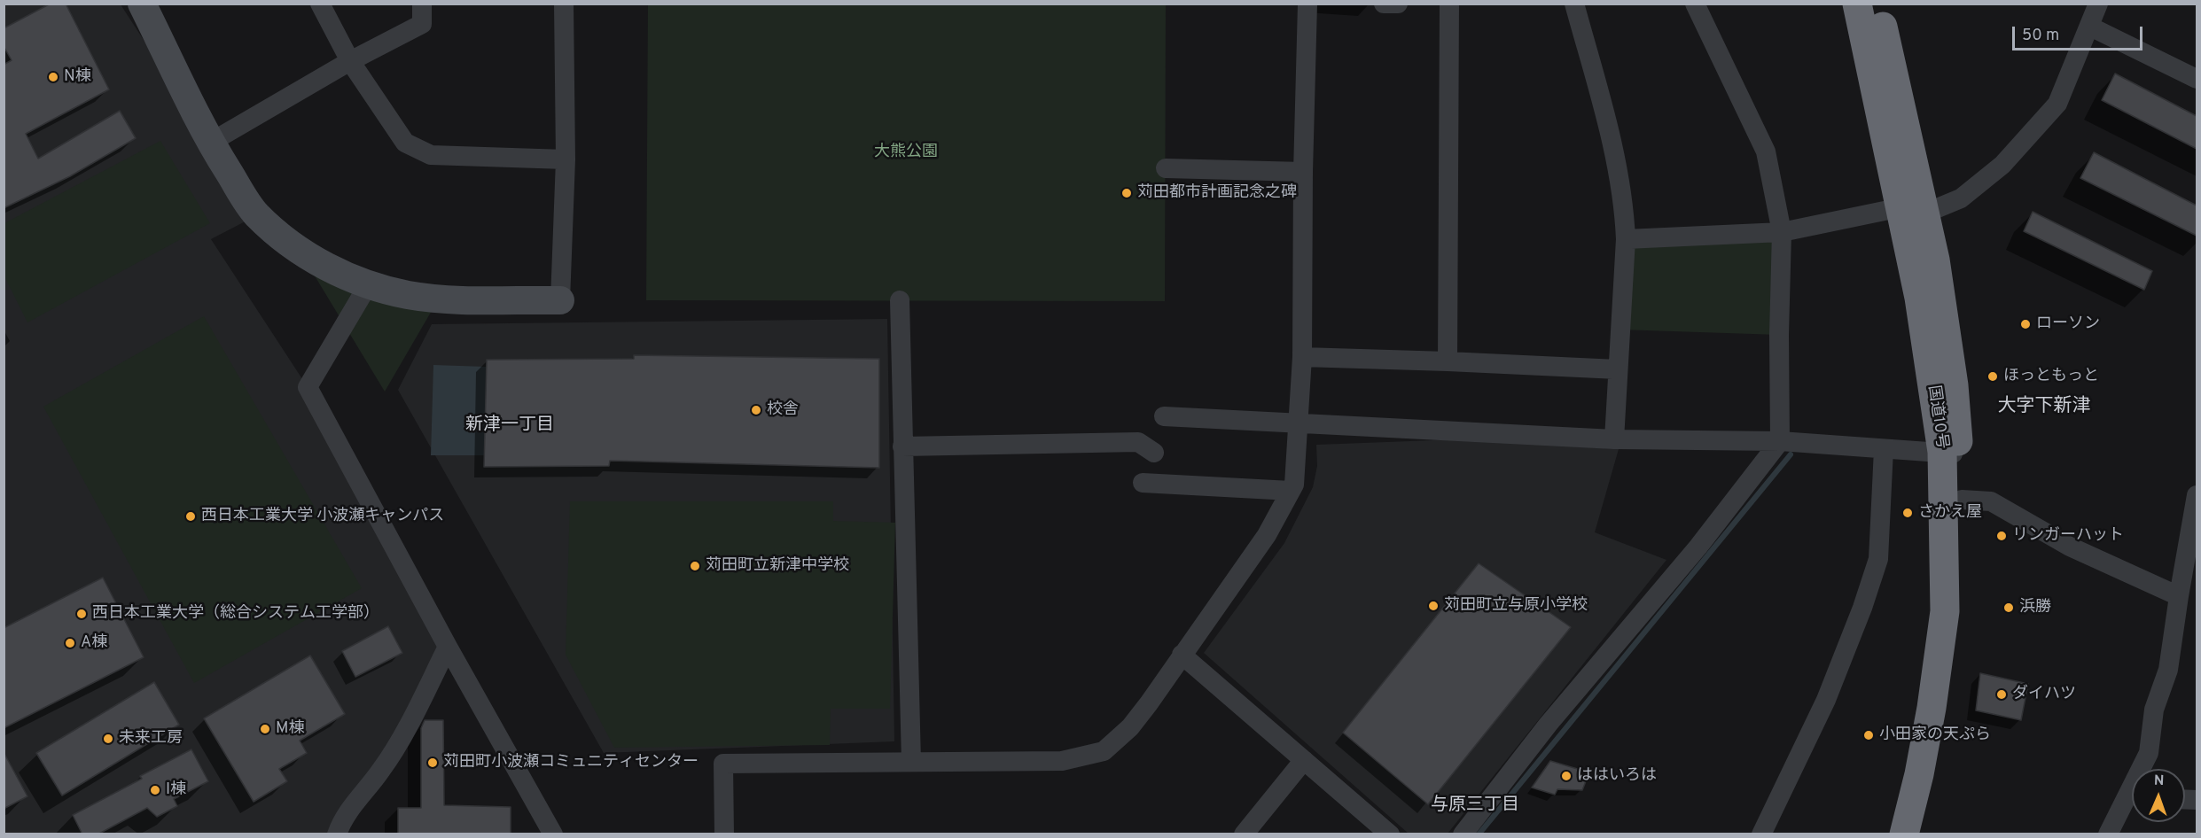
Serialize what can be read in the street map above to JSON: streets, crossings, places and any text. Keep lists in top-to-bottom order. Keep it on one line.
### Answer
{"streets":{"highway":["国道10号"]},"districts":["大字下新津","新津一丁目","与原三丁目"],"parks":["大熊公園"],"places":["N棟","苅田都市計画記念之碑","ローソン","ほっともっと","校舎","さかえ屋","西日本工業大学 小波瀬キャンパス","リンガーハット","苅田町立新津中学校","苅田町立与原小学校","浜勝","西日本工業大学（総合システム工学部）","A棟","ダイハツ","M棟","小田家の天ぷら","未来工房","苅田町小波瀬コミュニティセンター","ははいろは","I棟"],"scale_bar":"50 m","north":"top"}
